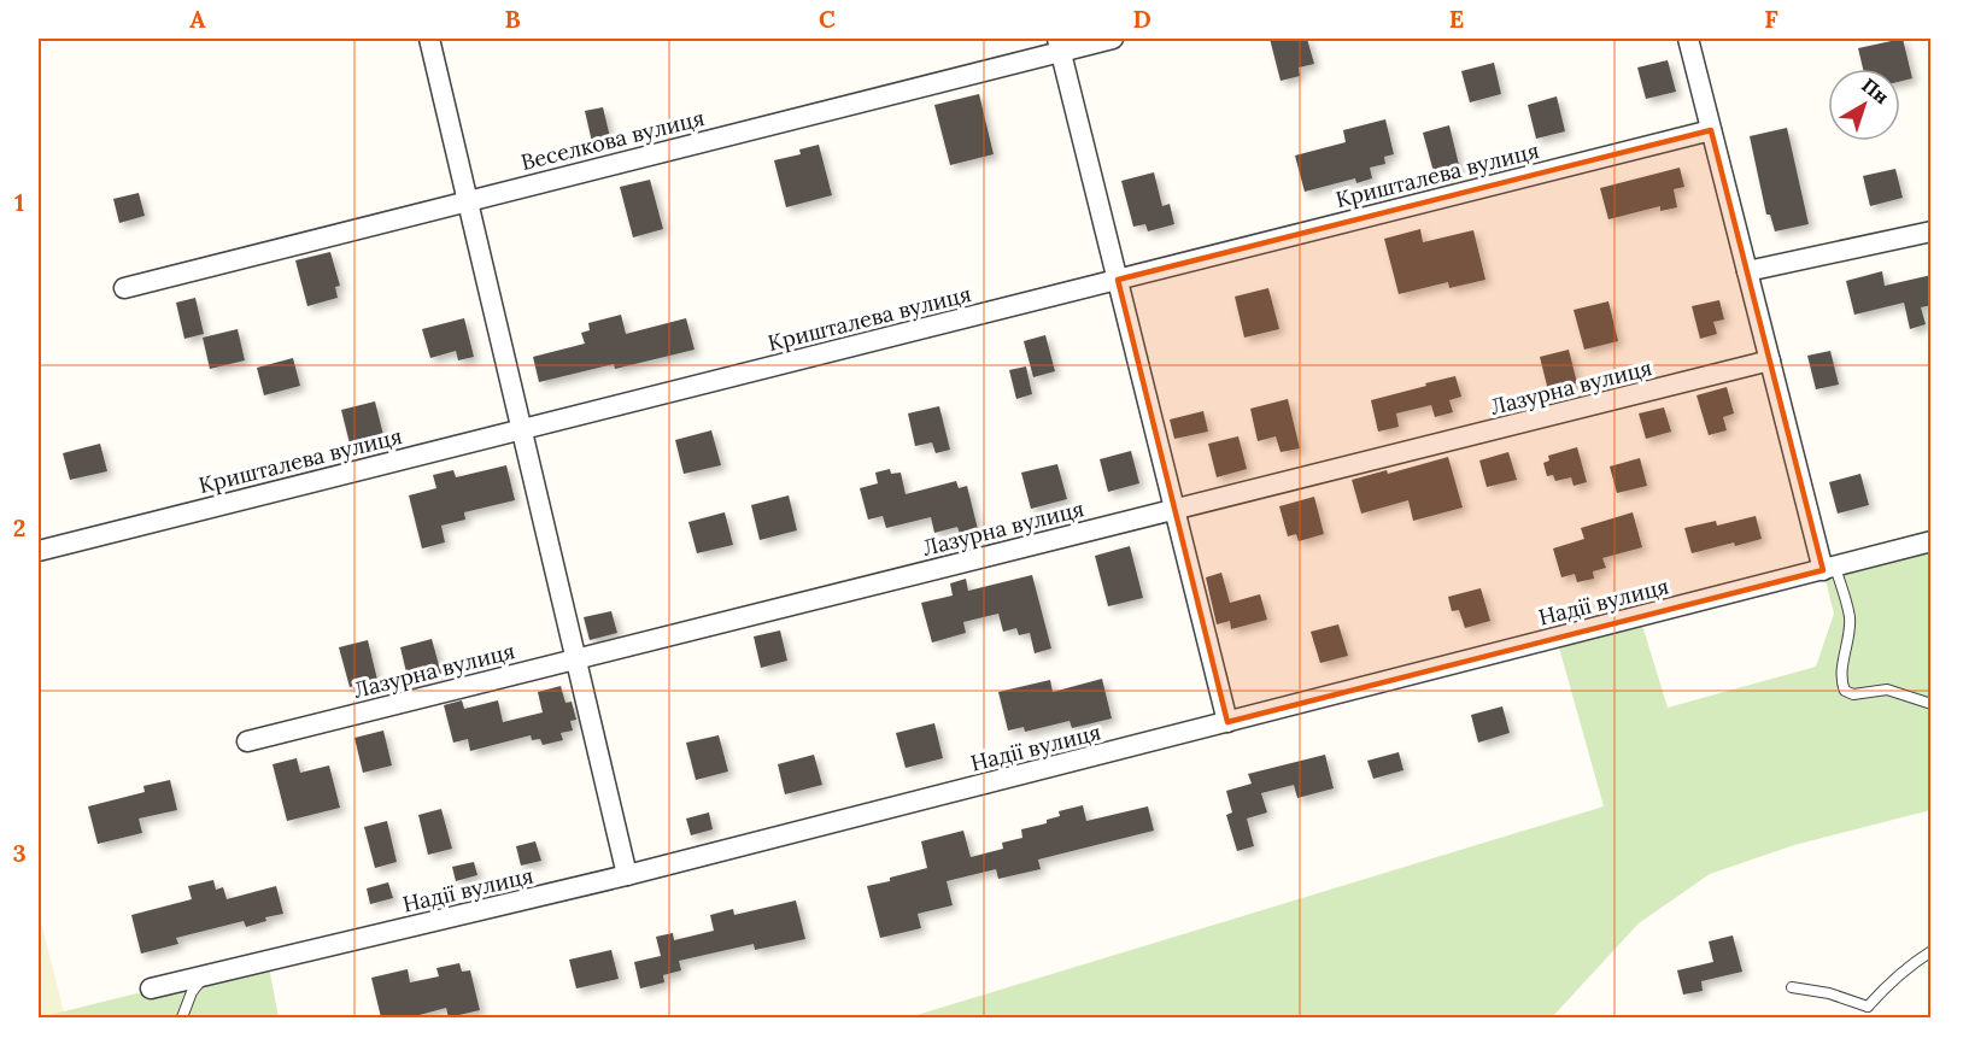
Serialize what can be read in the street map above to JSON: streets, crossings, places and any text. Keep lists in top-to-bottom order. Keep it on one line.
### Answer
{"streets":{"street":["Веселкова вулиця","Кришталева вулиця","Лазурна вулиця","Надії вулиця"]},"north":"top right","grid":{"columns":["A","B","C","D","E","F"],"rows":["1","2","3"]}}
